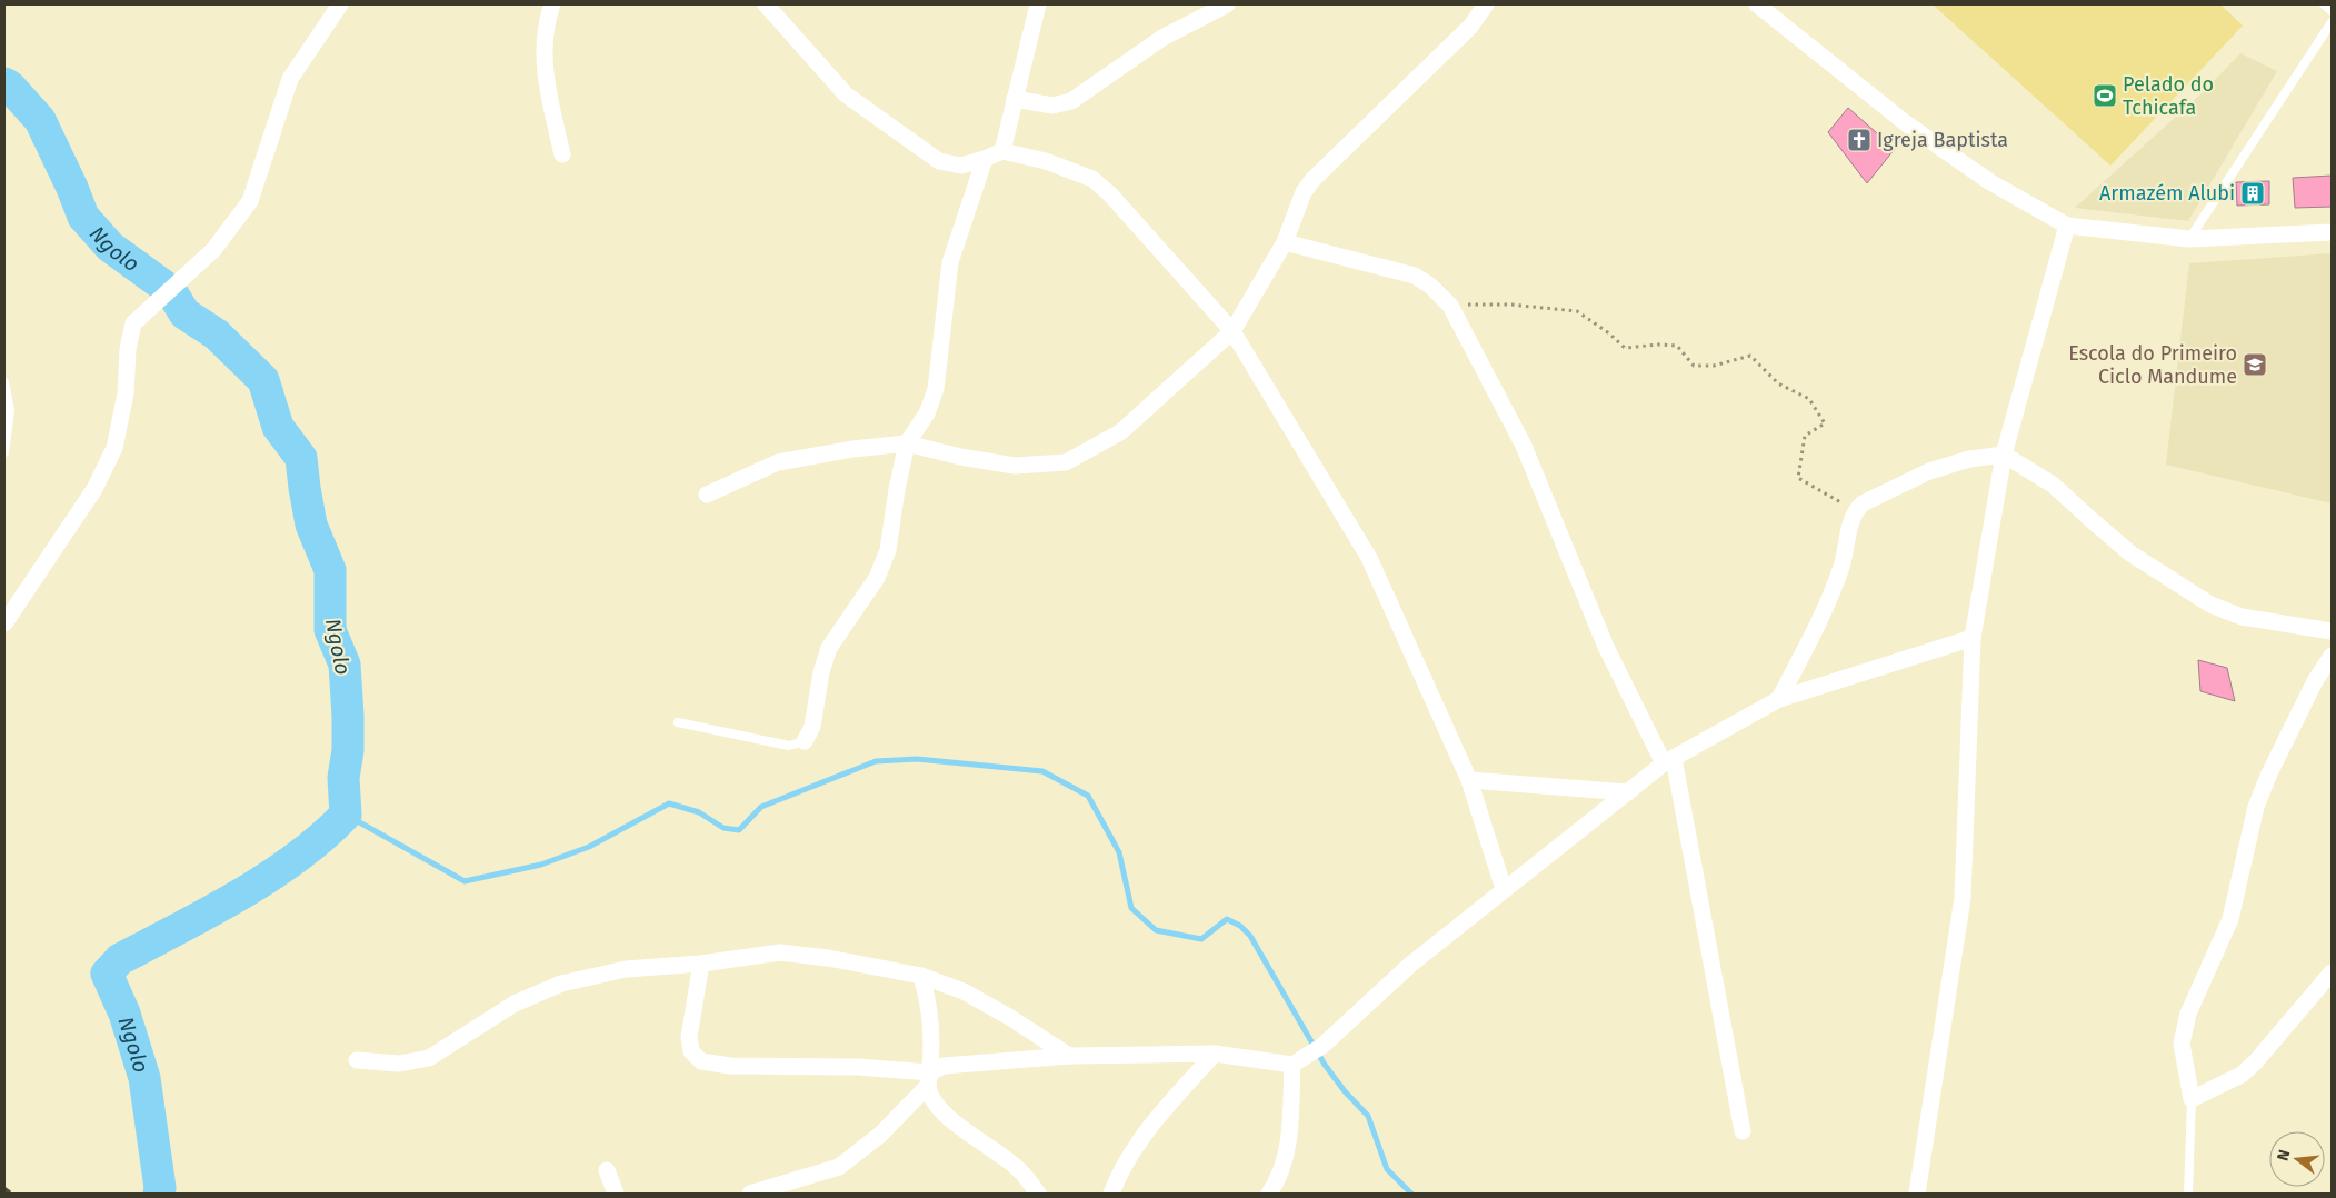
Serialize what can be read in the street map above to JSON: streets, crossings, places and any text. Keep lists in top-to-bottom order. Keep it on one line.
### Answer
{"water":["Ngolo"],"places":{"sports":["Pelado do Tchicafa"],"church":["Igreja Baptista"],"building":["Armazém Alubi"],"school or university":["Escola do Primeiro Ciclo Mandume"]},"north":"left"}
